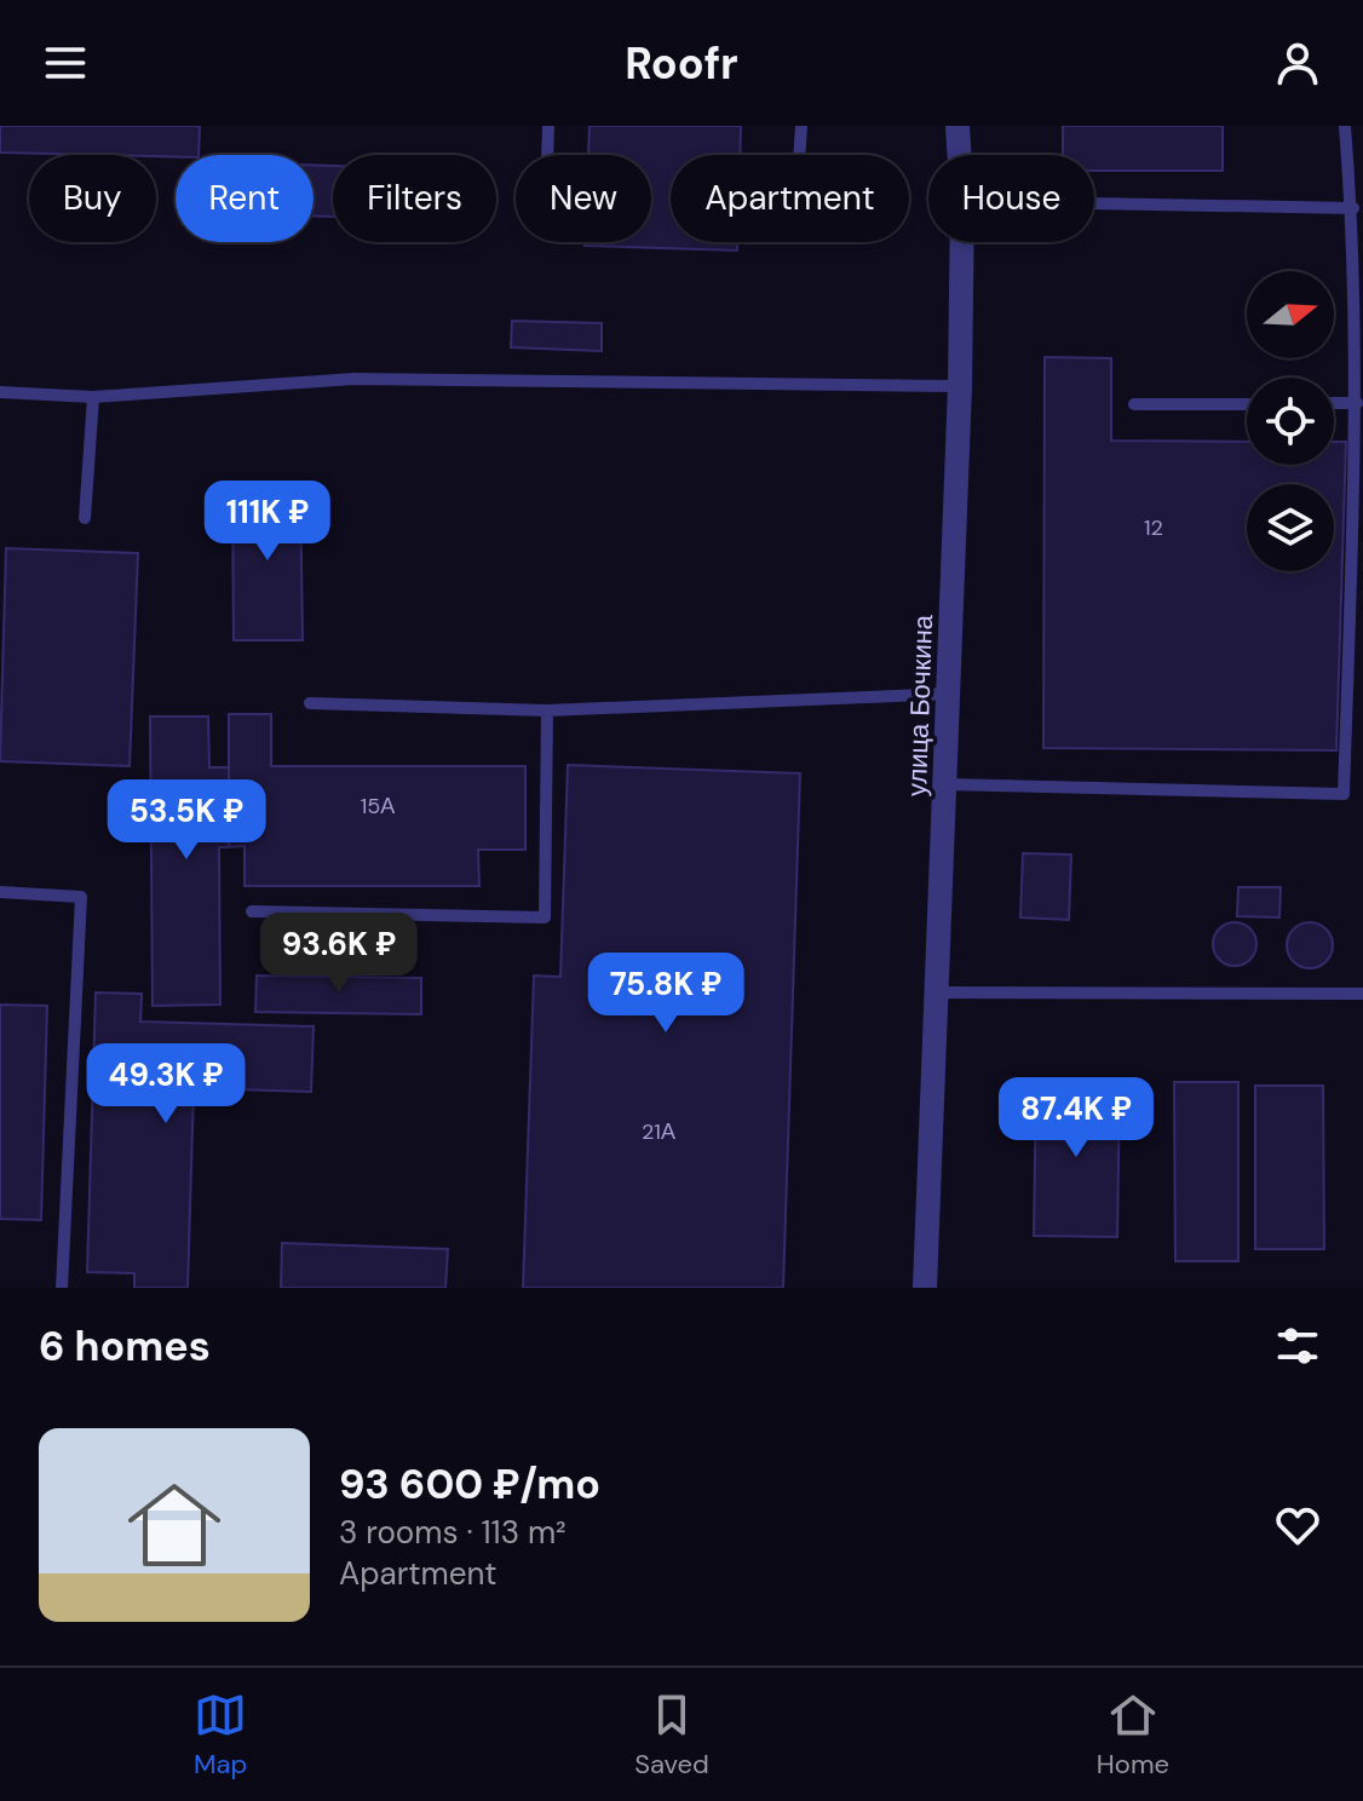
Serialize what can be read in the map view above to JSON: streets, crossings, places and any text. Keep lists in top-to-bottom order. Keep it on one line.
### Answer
{"streets":{"street":["улица Бочкина"]},"house_numbers":["12","15А","21А"],"north":"right","page":{"header":"Roofr","chip":["Buy","Rent","Filters","New","Apartment","House"],"price":["111K ₽","53.5K ₽","93.6K ₽","75.8K ₽","49.3K ₽","87.4K ₽"],"heading":"6 homes","list":[{"name":"93 600 ₽/mo","note":"3 rooms · 113 m² · Apartment"}],"tabs":["Map","Saved","Home"]}}
